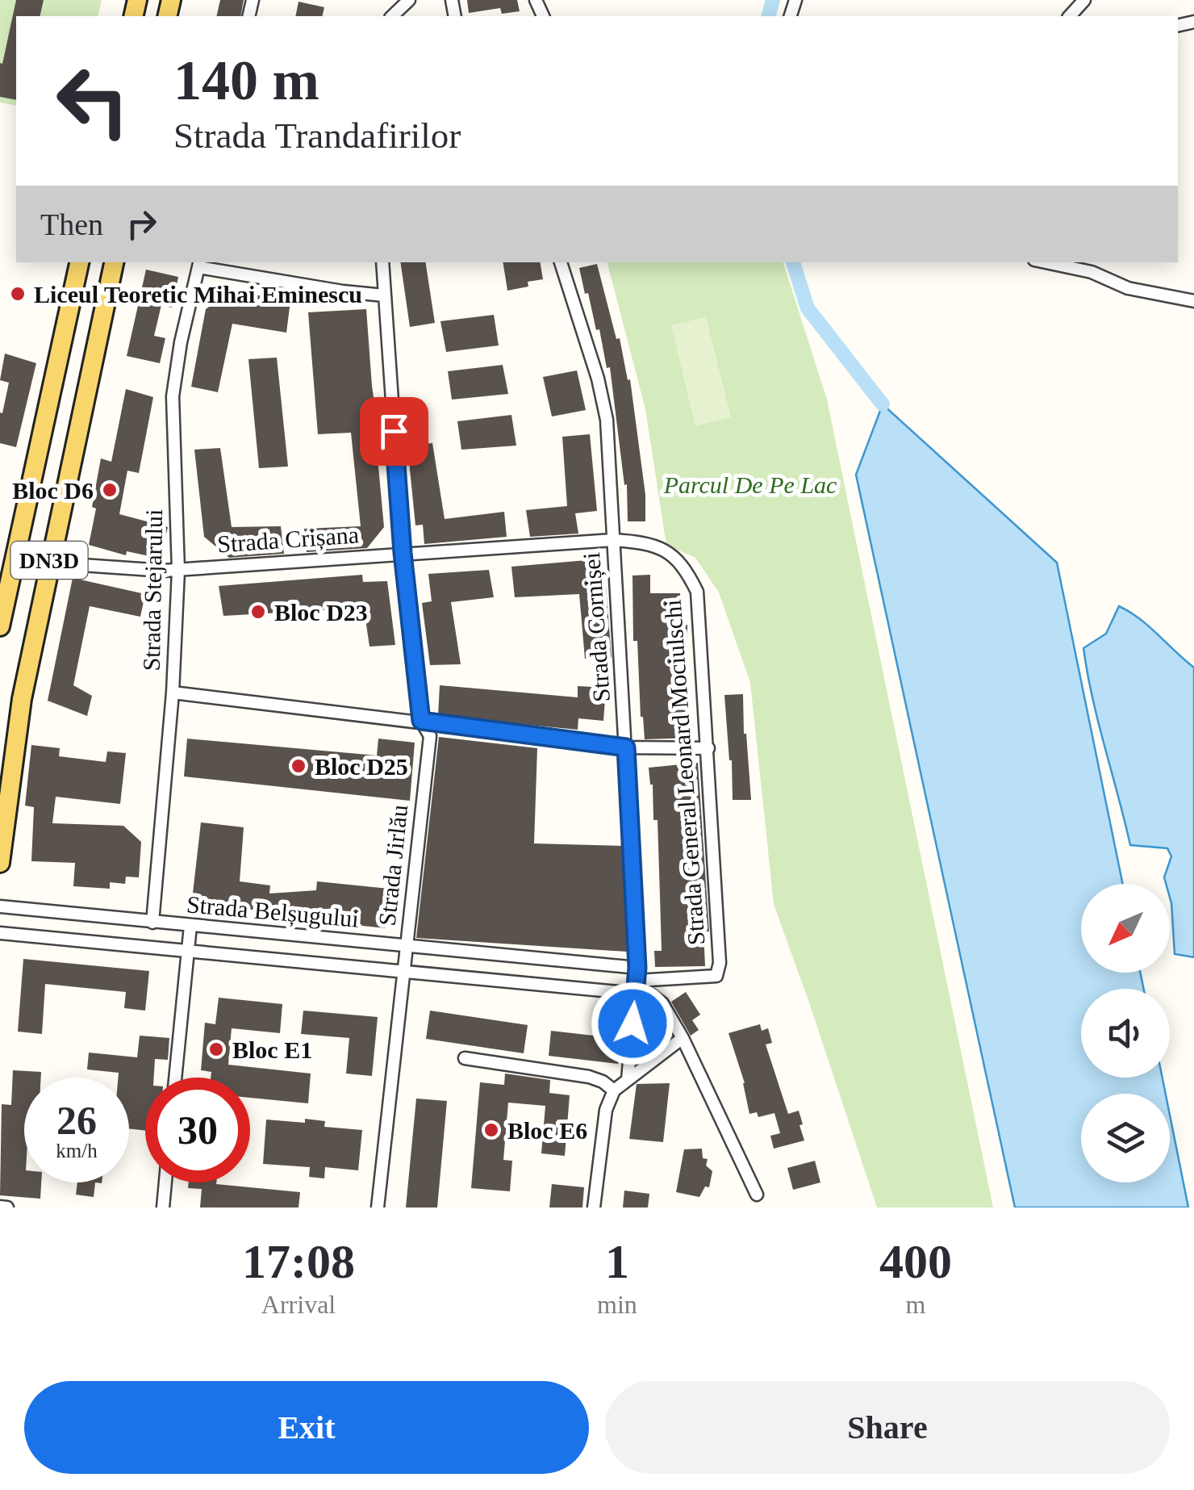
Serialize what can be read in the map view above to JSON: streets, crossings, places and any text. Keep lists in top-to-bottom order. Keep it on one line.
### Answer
{"streets":{"main road":["DN3D"],"street":["Strada Crișana","Strada Stejarului","Strada Cornișei","Strada General Leonard Mociulschi","Strada Jirlău","Strada Belșugului"]},"crossings":[["Strada Crișana","DN3D"],["Strada Crișana","Strada Stejarului"],["Strada Crișana","Strada Cornișei"],["Strada Crișana","Strada General Leonard Mociulschi"],["Strada Crișana","Strada Jirlău"],["Strada Stejarului","Strada Belșugului"],["Strada Cornișei","Strada General Leonard Mociulschi"],["Strada Cornișei","Strada Belșugului"],["Strada Jirlău","Strada Belșugului"]],"parks":["Parcul De Pe Lac"],"places":["Liceul Teoretic Mihai Eminescu","Bloc D6","Bloc D23","Bloc D25","Bloc E1","Bloc E6"],"north":"bottom left","page":{"turn":["140 m","Strada Trandafirilor"],"then":"Then","speed":"26 km/h","limit":"30","eta":["17:08","Arrival","1","min","400","m"],"buttons":["Exit","Share"]}}
